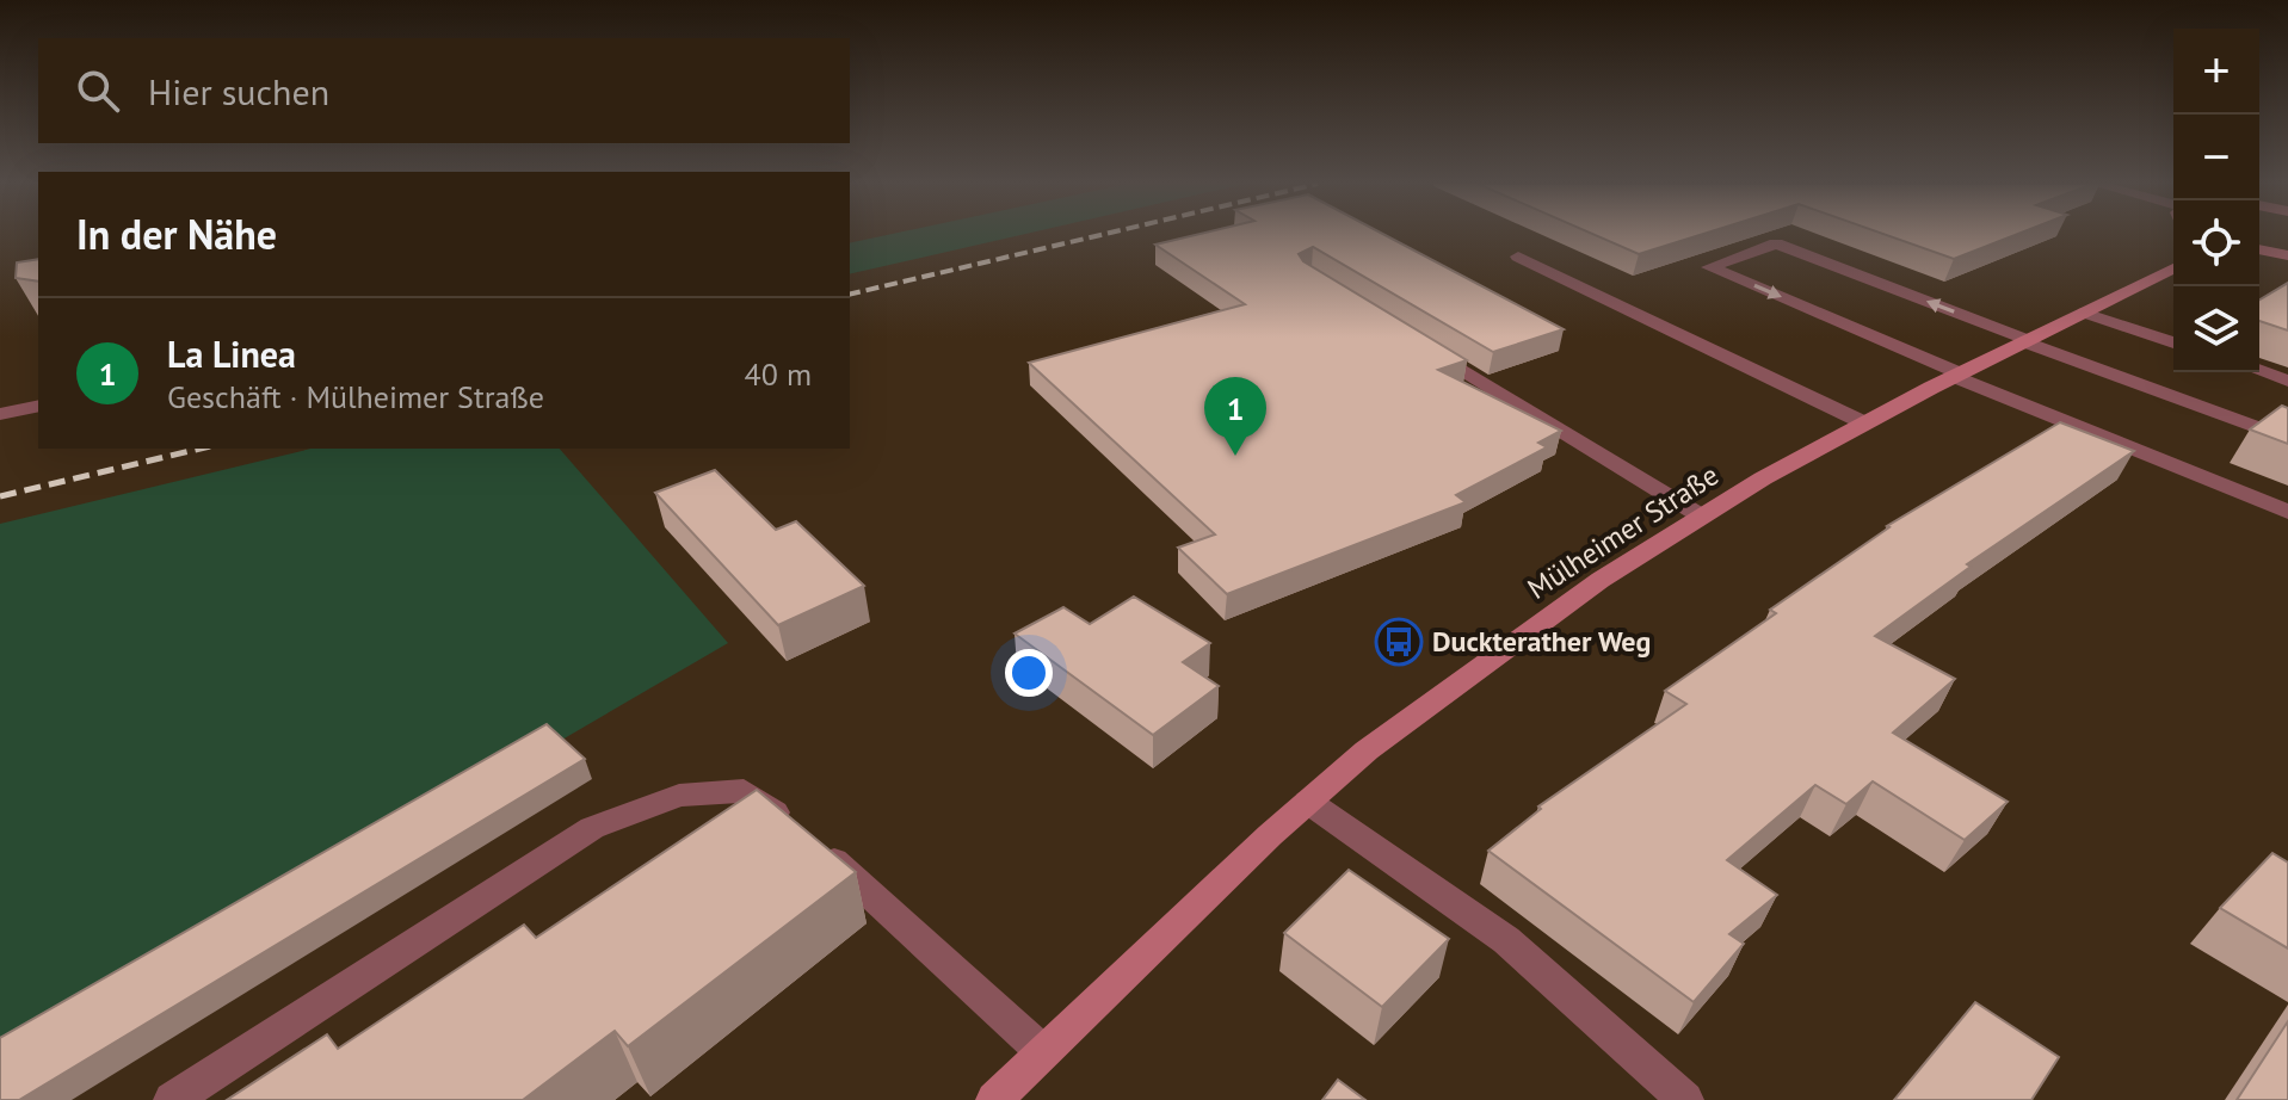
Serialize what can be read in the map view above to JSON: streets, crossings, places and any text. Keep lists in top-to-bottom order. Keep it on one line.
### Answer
{"streets":{"main road":["Mülheimer Straße"]},"places":{"bus stop":["Duckterather Weg"]},"page":{"map_buttons":["+","−"],"search":"Hier suchen","heading":"In der Nähe","list":[{"mark":"1","name":"La Linea","note":"Geschäft · Mülheimer Straße","value":"40 m"}],"pins":"1"}}
